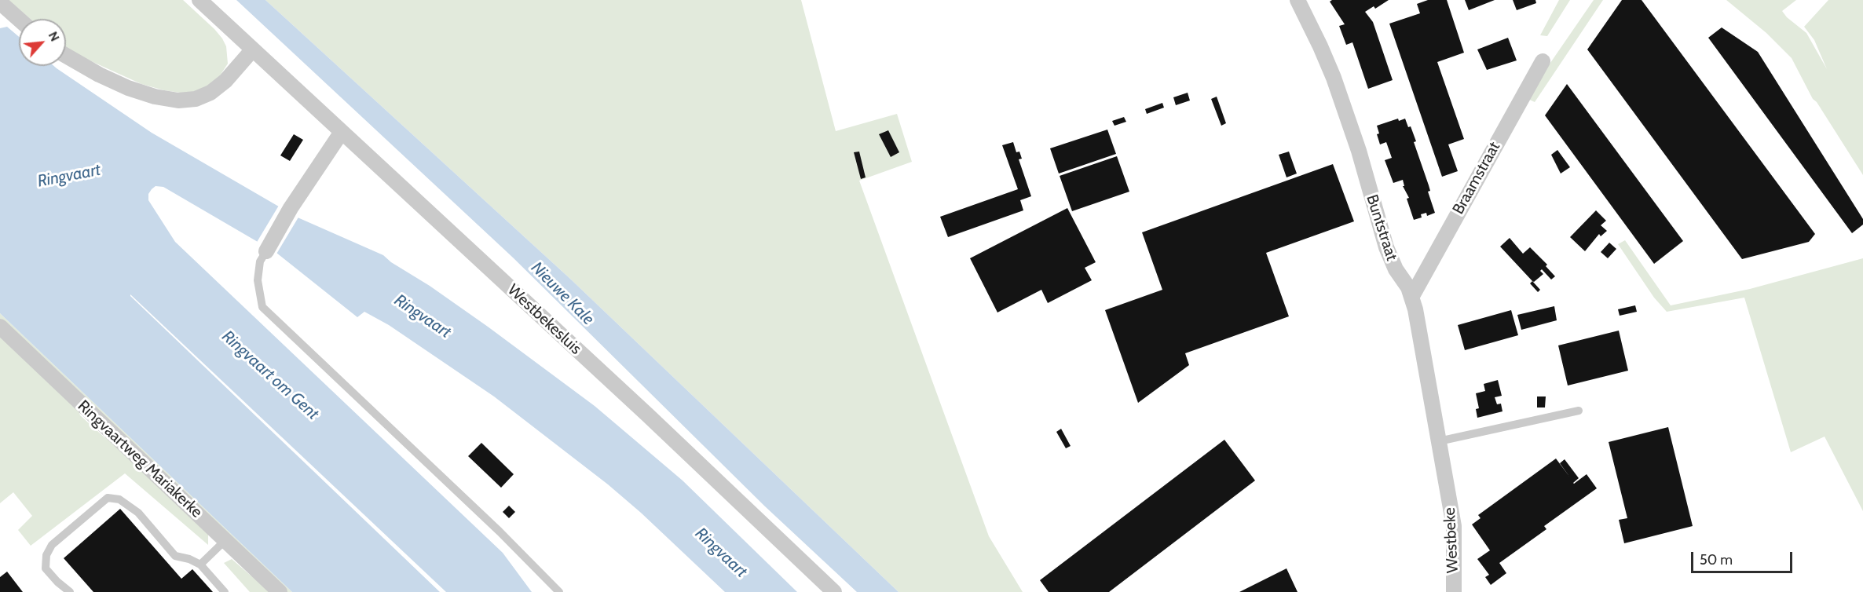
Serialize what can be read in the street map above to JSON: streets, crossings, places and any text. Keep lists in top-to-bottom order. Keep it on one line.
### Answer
{"streets":{"street":["Braamstraat","Buntstraat","Westbekesluis","Ringvaartweg Mariakerke","Westbeke"]},"crossings":[["Braamstraat","Buntstraat"],["Buntstraat","Westbeke"]],"water":["Ringvaart","Nieuwe Kale","Ringvaart om Gent"],"scale_bar":"50 m","north":"top right"}
